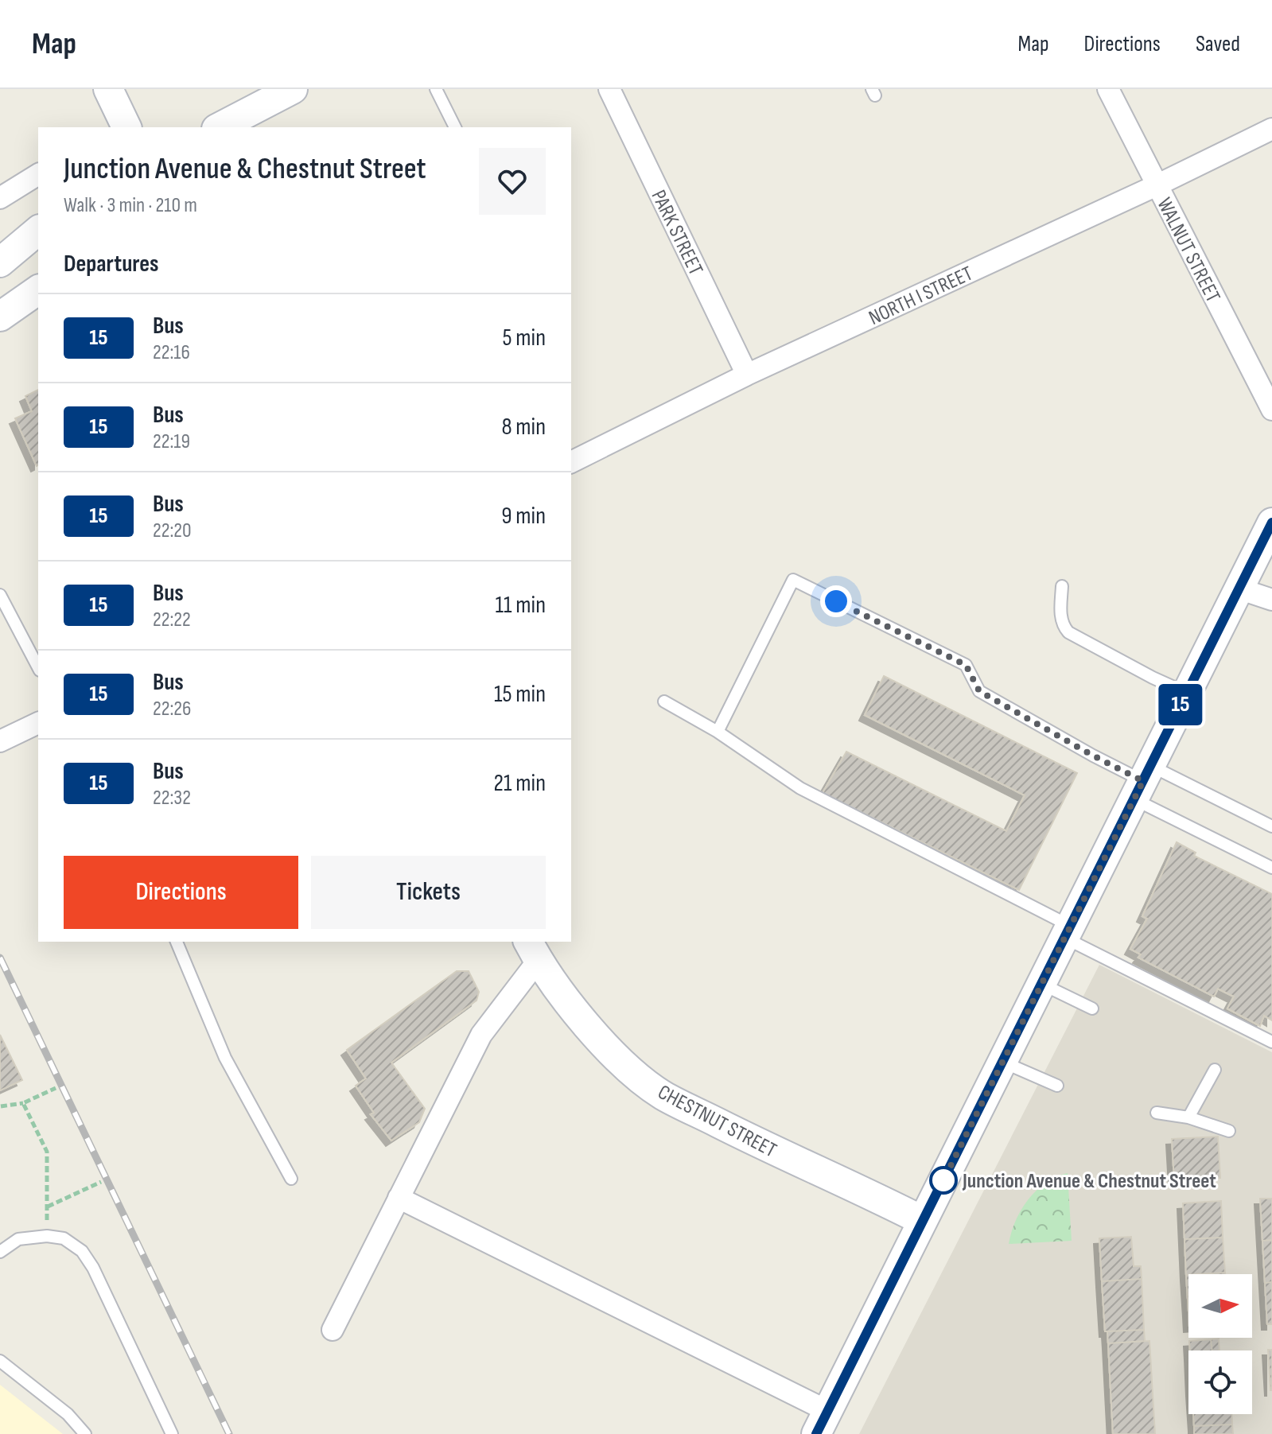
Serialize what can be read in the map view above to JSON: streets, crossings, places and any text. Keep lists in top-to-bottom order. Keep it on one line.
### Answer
{"streets":{"street":["PARK STREET","WALNUT STREET","NORTH I STREET","CHESTNUT STREET"]},"crossings":[["PARK STREET","NORTH I STREET"],["WALNUT STREET","NORTH I STREET"]],"places":["Junction Avenue & Chestnut Street"],"lines":["bus line 15"],"north":"right","page":{"header":"Map","nav":["Map","Directions","Saved"],"on_map":"15","heading":[["Junction Avenue & Chestnut Street","Walk · 3 min · 210 m"],"Departures"],"list":[{"mark":"15","name":"Bus","note":"22:16","value":"5 min"},{"mark":"15","name":"Bus","note":"22:19","value":"8 min"},{"mark":"15","name":"Bus","note":"22:20","value":"9 min"},{"mark":"15","name":"Bus","note":"22:22","value":"11 min"},{"mark":"15","name":"Bus","note":"22:26","value":"15 min"},{"mark":"15","name":"Bus","note":"22:32","value":"21 min"}],"buttons":["Directions","Tickets"]}}
